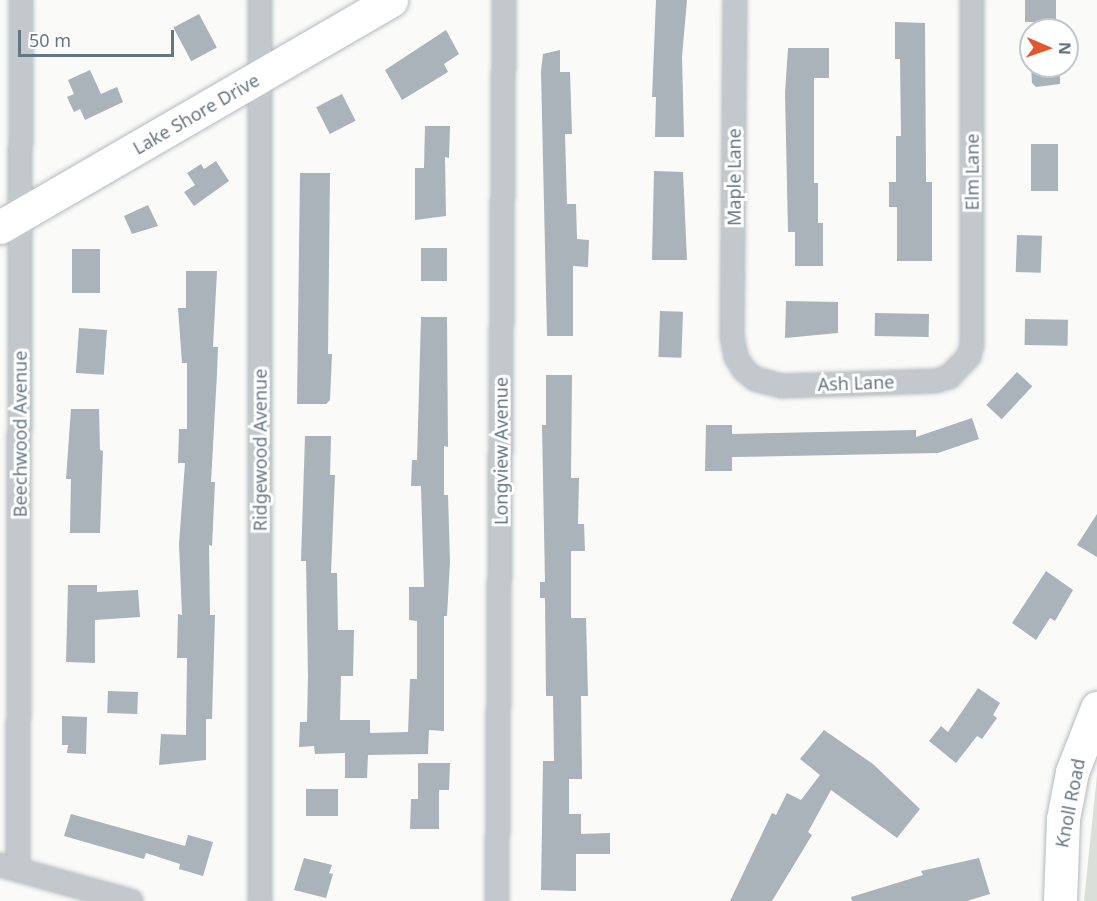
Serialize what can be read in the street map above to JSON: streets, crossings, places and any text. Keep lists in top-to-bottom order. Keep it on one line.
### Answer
{"streets":{"street":["Lake Shore Drive","Elm Lane","Maple Lane","Ash Lane","Beechwood Avenue","Ridgewood Avenue","Longview Avenue","Knoll Road"]},"crossings":[["Lake Shore Drive","Beechwood Avenue"],["Lake Shore Drive","Ridgewood Avenue"],["Elm Lane","Ash Lane"],["Maple Lane","Ash Lane"]],"scale_bar":"50 m","north":"right"}
